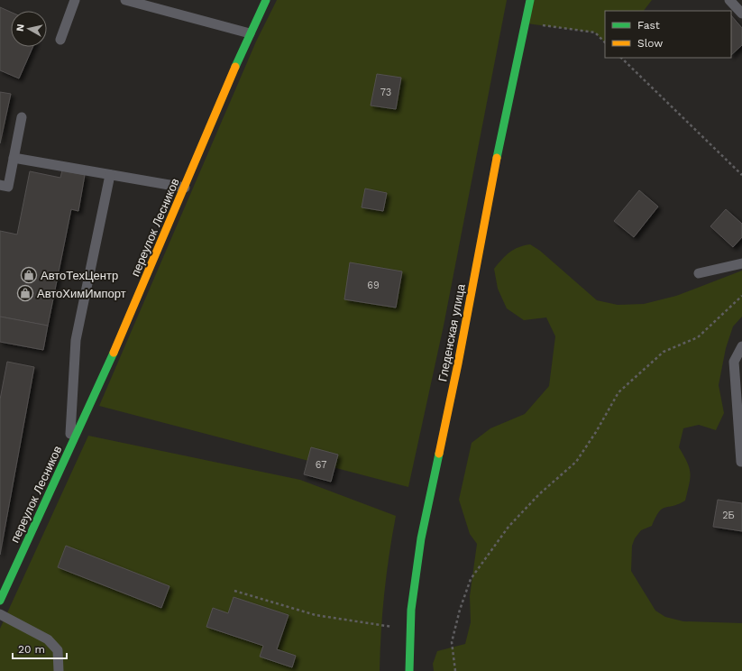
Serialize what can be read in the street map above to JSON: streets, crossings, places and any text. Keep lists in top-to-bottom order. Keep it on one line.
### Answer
{"streets":{"main road":["переулок Лесников","Гледенская улица"]},"places":{"shop":["АвтоТехЦентр","АвтоХимИмпорт"]},"house_numbers":["73","69","67","2Б"],"legend":["Fast","Slow"],"scale_bar":"20 m","north":"left"}
